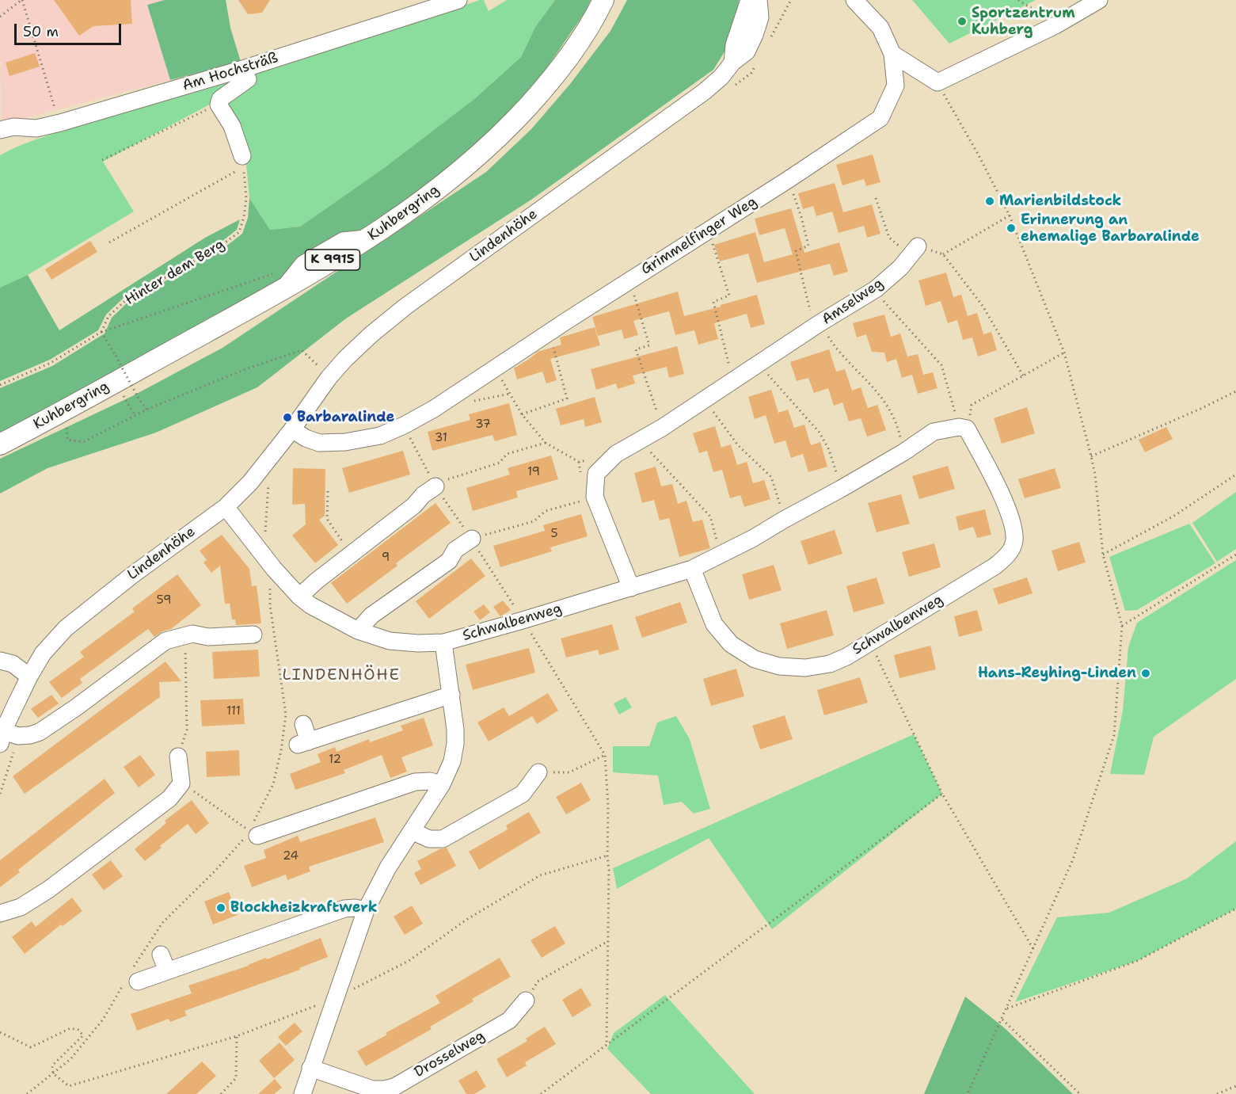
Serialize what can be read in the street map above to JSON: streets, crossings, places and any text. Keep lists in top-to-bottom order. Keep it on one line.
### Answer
{"streets":{"main road":["Kuhbergring","K 9915"],"street":["Am Hochsträß","Lindenhöhe","Grimmelfinger Weg","Amselweg","Schwalbenweg","Drosselweg"],"path":["Hinter dem Berg"]},"crossings":[["Lindenhöhe","Schwalbenweg"],["Amselweg","Schwalbenweg"]],"districts":["LINDENHÖHE"],"places":["Sportzentrum Kuhberg","Marienbildstock","Erinnerung an ehemalige Barbaralinde","Barbaralinde","Hans-Reyhing-Linden","Blockheizkraftwerk"],"house_numbers":["37","31","19","5","9","59","111","12","24"],"scale_bar":"50 m"}
